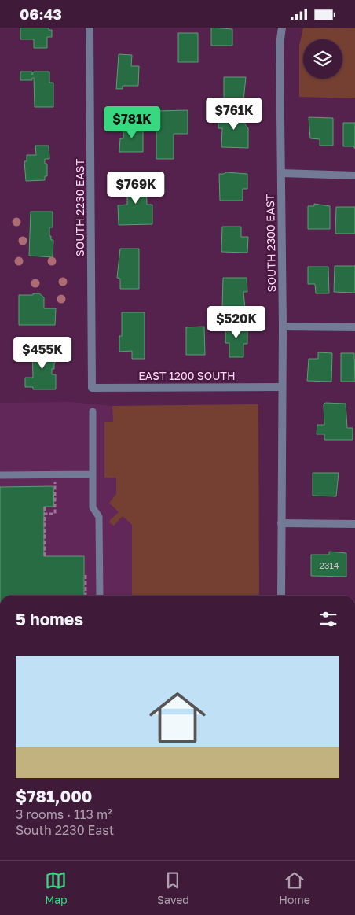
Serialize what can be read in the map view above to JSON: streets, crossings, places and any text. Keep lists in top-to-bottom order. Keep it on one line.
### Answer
{"streets":{"street":["SOUTH 2230 EAST","SOUTH 2300 EAST","EAST 1200 SOUTH"]},"crossings":[["SOUTH 2230 EAST","EAST 1200 SOUTH"],["SOUTH 2300 EAST","EAST 1200 SOUTH"]],"house_numbers":["2314"],"page":{"status":"06:43","price":["$761K","$781K","$769K","$520K","$455K"],"heading":"5 homes","list":[{"name":"$781,000","note":"3 rooms · 113 m² · South 2230 East"}],"tabs":["Map","Saved","Home"]}}
